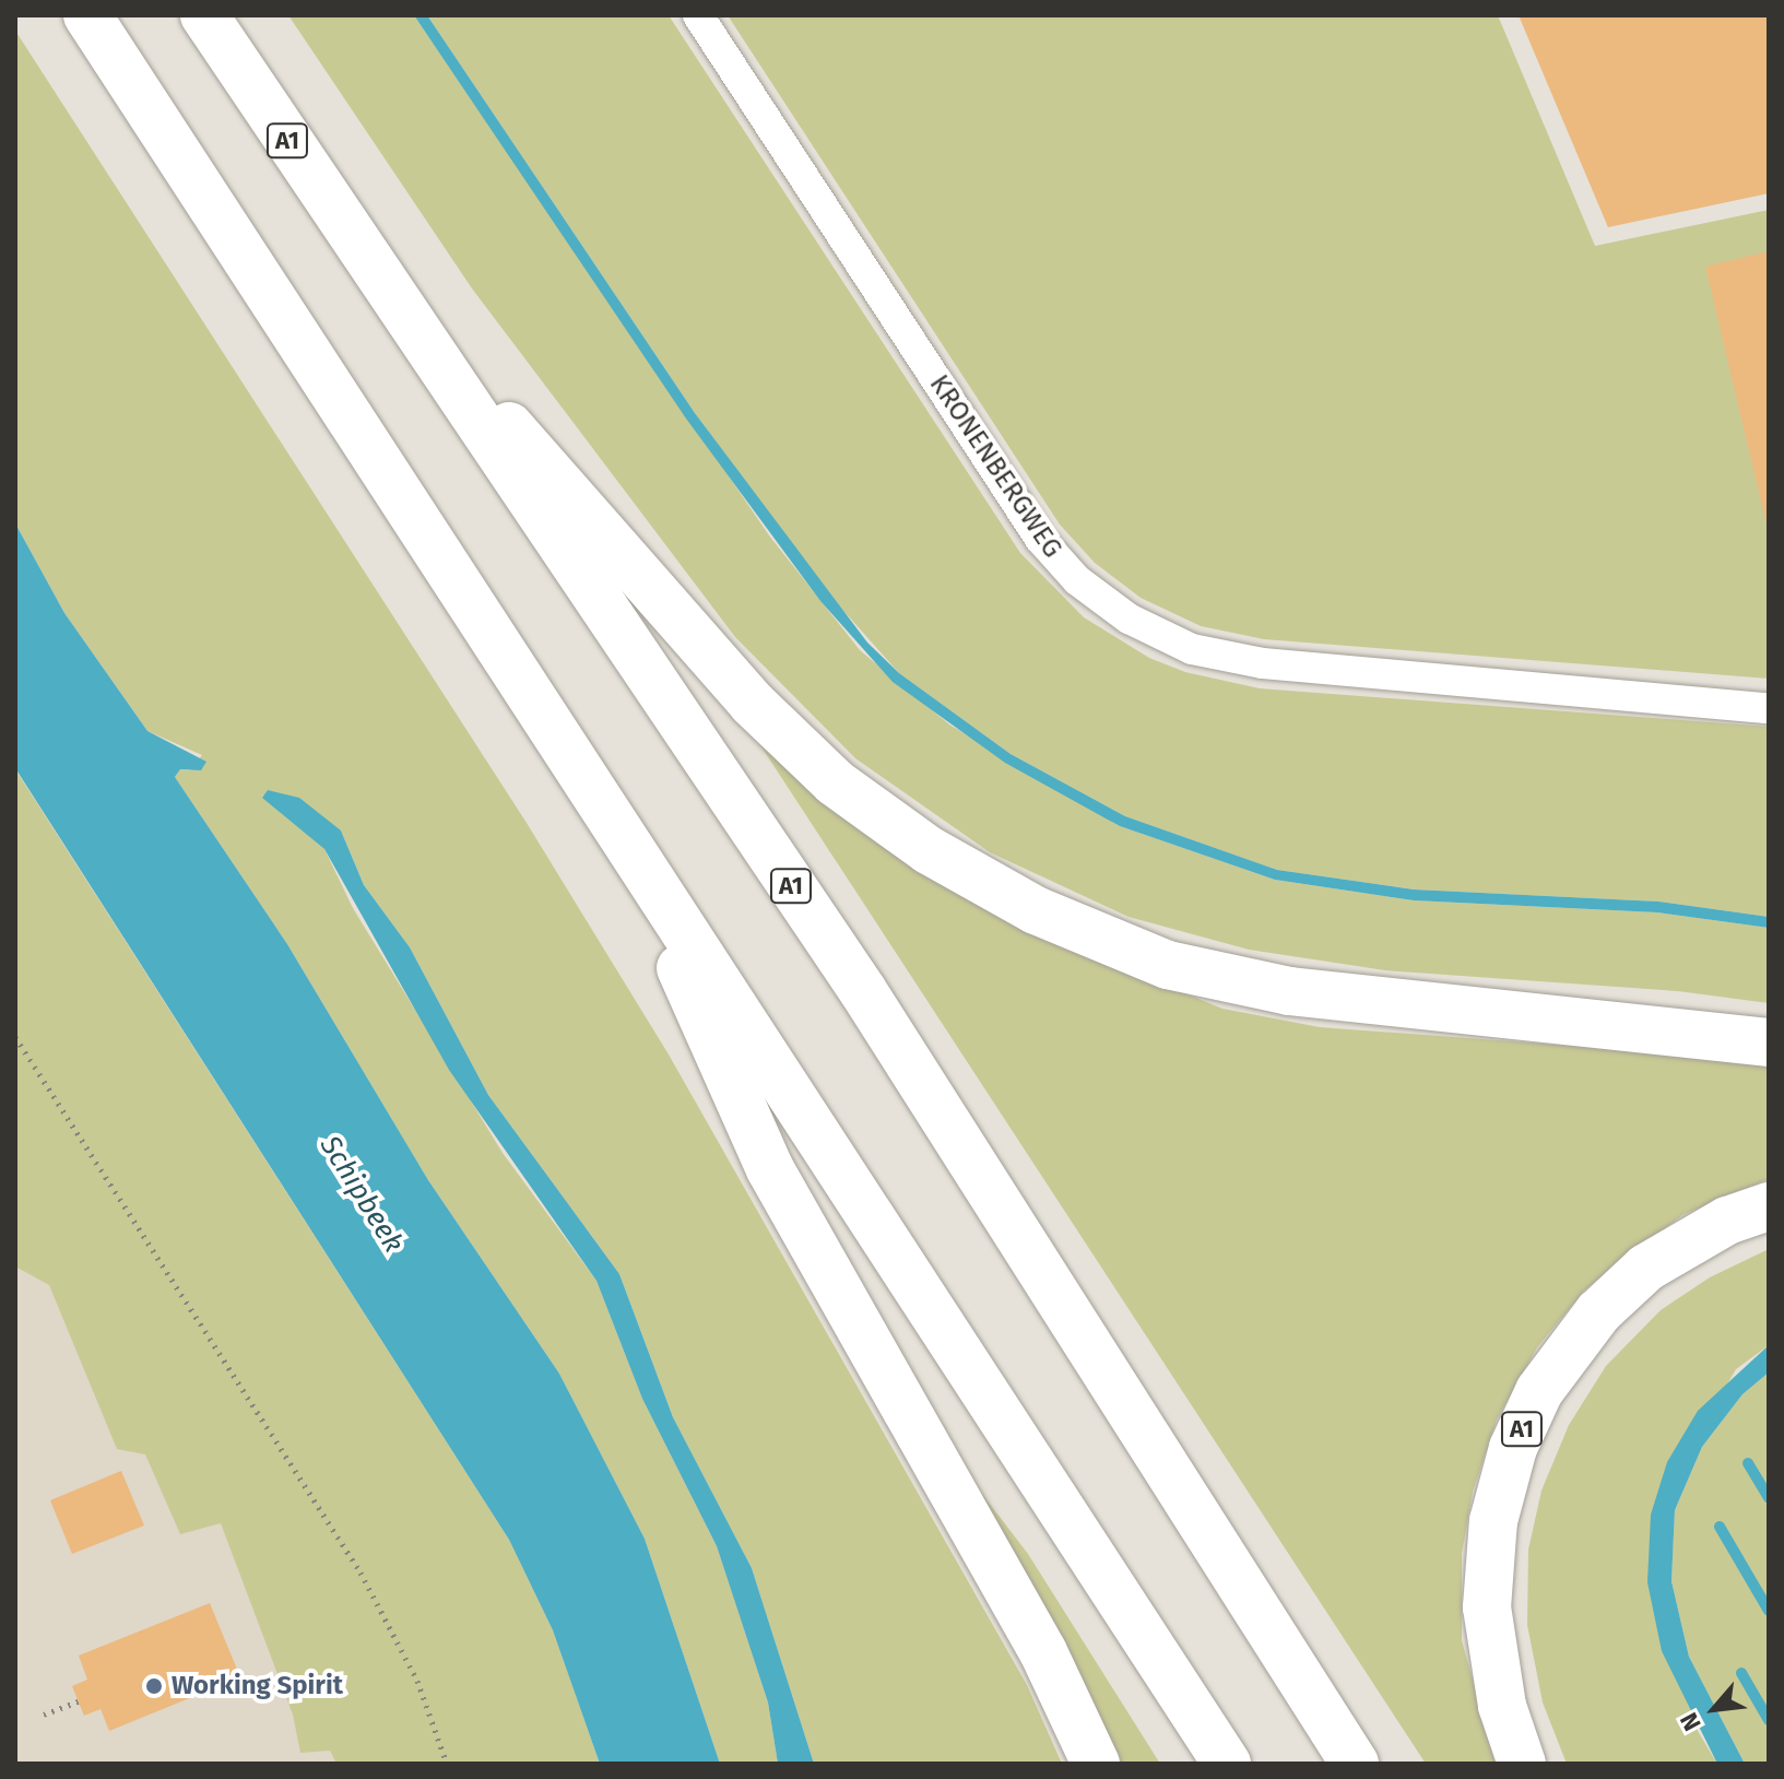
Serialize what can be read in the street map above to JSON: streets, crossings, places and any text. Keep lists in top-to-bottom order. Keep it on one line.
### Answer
{"streets":{"highway":["A1"],"street":["KRONENBERGWEG"]},"water":["Schipbeek"],"places":["Working Spirit"],"north":"bottom left"}
